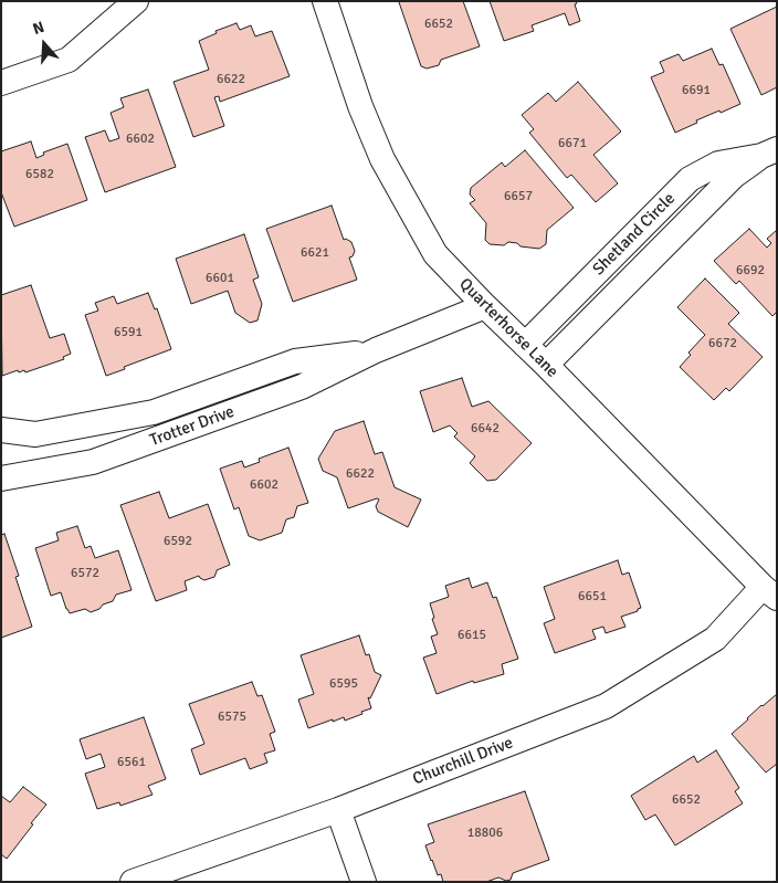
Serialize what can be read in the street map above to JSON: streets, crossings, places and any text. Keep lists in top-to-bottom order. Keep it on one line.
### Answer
{"streets":{"street":["Shetland Circle","Quarterhorse Lane","Trotter Drive","Churchill Drive"]},"crossings":[["Shetland Circle","Quarterhorse Lane"],["Quarterhorse Lane","Trotter Drive"],["Quarterhorse Lane","Churchill Drive"]],"house_numbers":["6652","6622","6691","6602","6671","6582","6657","6621","6692","6601","6591","6672","6642","6622","6602","6592","6572","6651","6615","6595","6575","6561","6652","18806"],"north":"top"}
